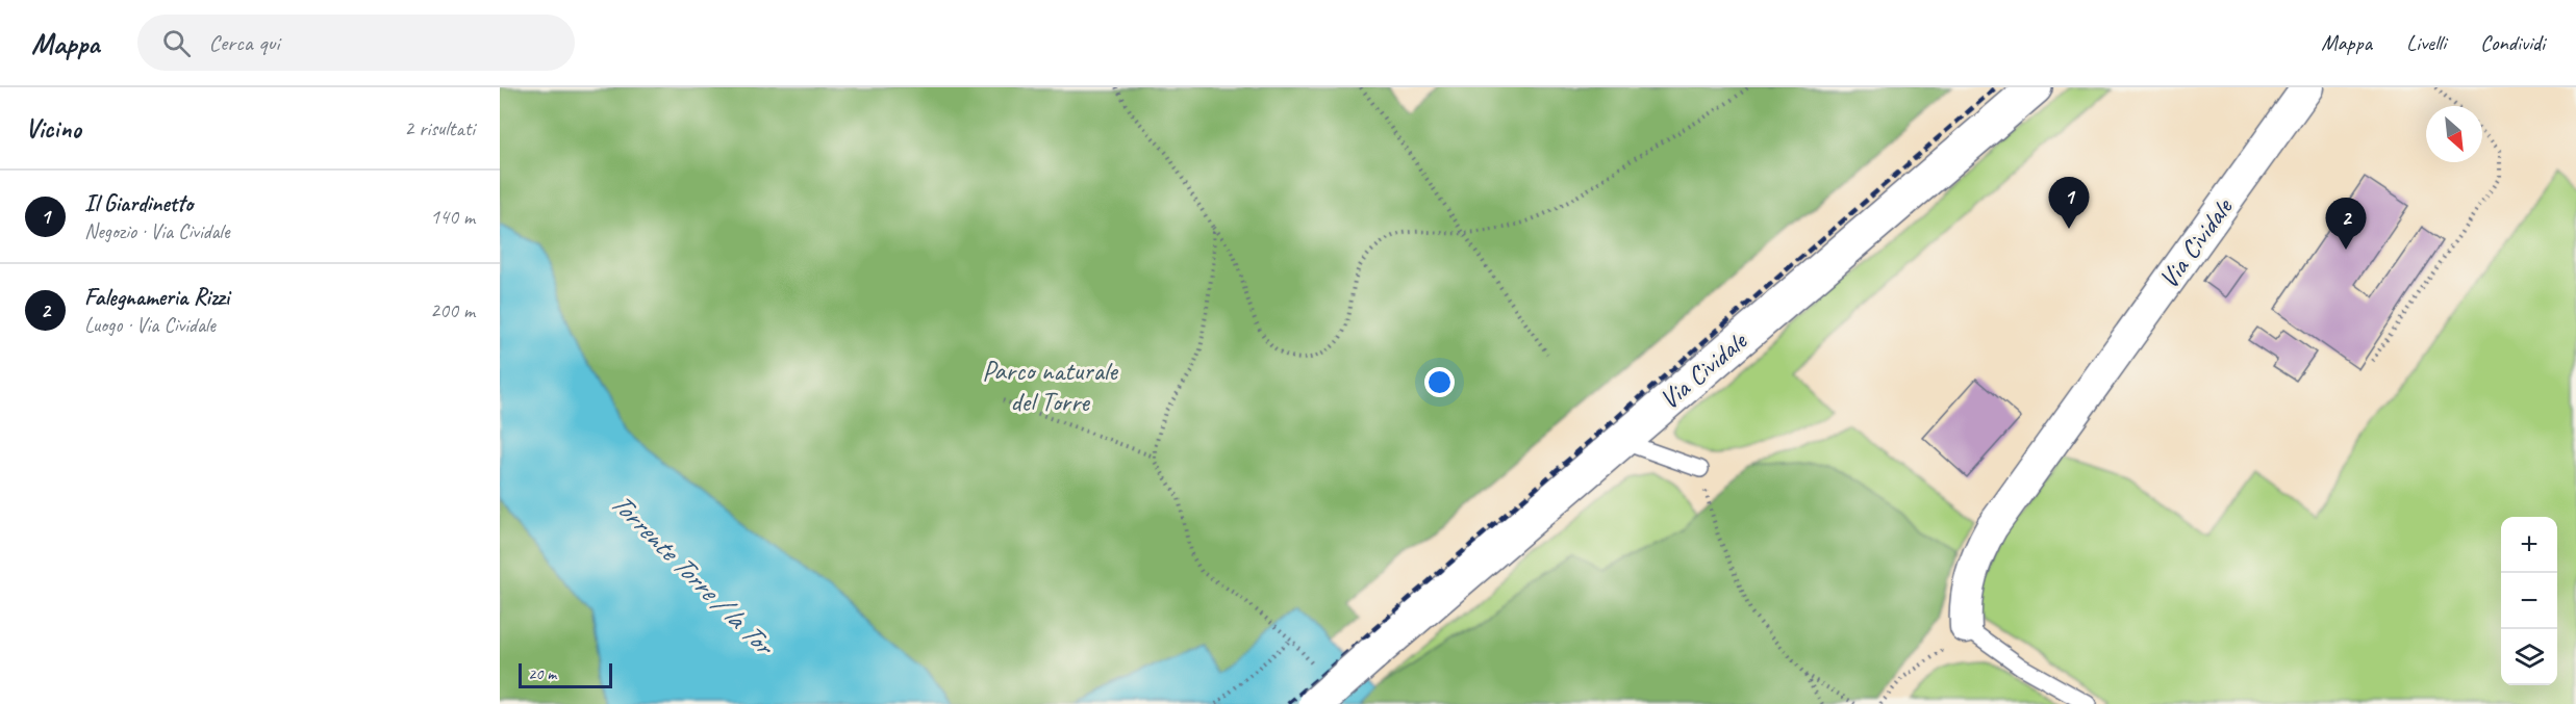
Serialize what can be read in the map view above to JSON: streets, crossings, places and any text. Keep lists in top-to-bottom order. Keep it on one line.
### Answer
{"streets":{"main road":["Via Cividale"]},"water":["Torrente Torre / la Tor"],"parks":["Parco naturale del Torre"],"scale_bar":"20 m","north":"bottom right","page":{"header":"Mappa","search":"Cerca qui","nav":["Mappa","Livelli","Condividi"],"heading":["Vicino","2 risultati"],"list":[{"mark":"1","name":"Il Giardinetto","note":"Negozio · Via Cividale","value":"140 m"},{"mark":"2","name":"Falegnameria Rizzi","note":"Luogo · Via Cividale","value":"200 m"}],"pins":["1","2"],"map_buttons":["+","−"],"scale":"20 m"}}
